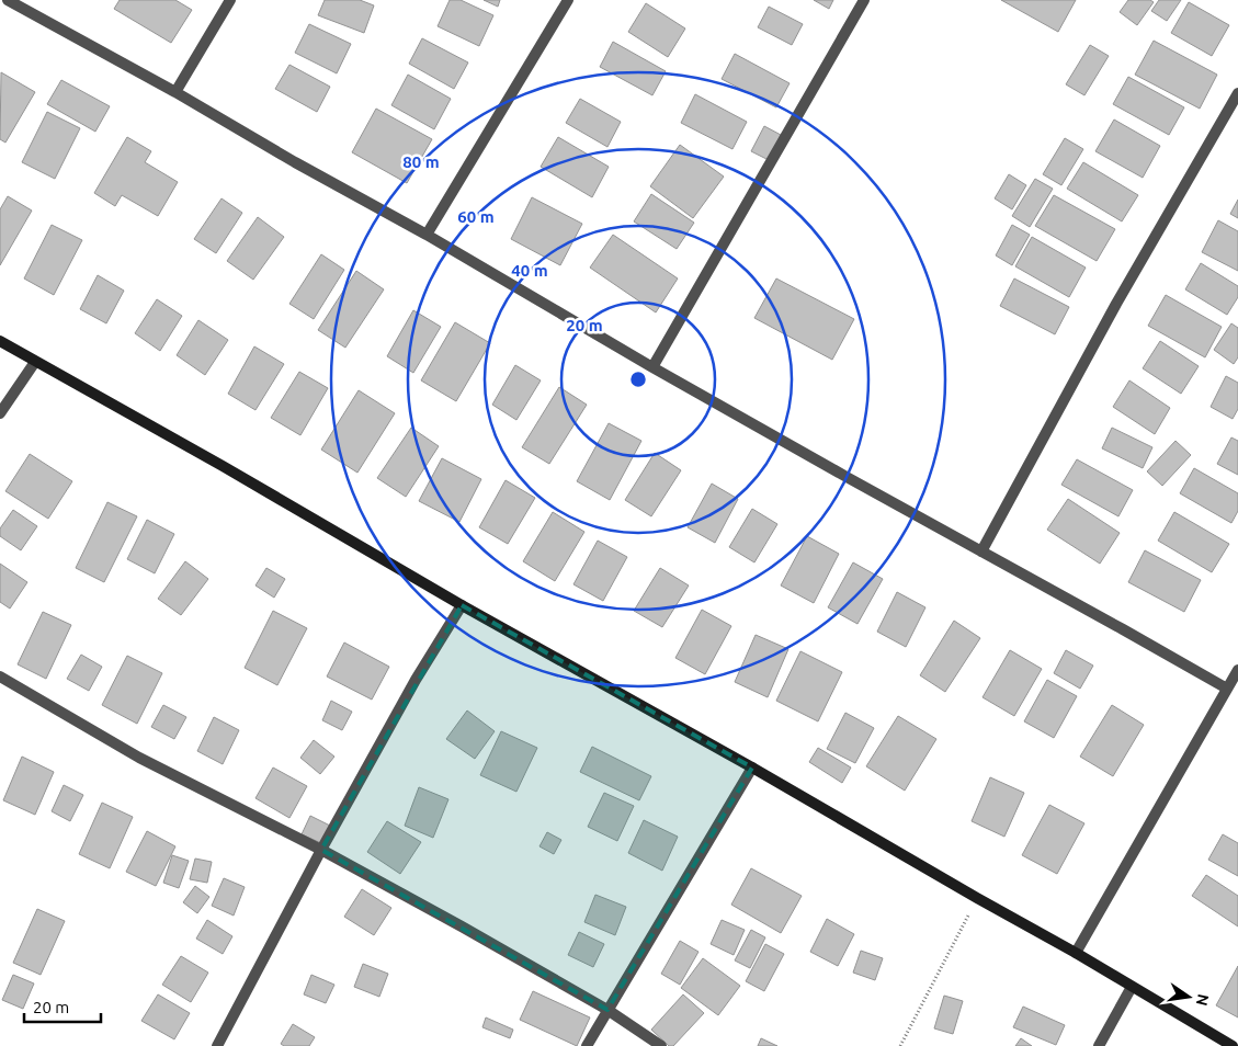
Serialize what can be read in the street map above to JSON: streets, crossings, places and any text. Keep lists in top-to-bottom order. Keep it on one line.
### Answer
{"scale_bar":"20 m","north":"right","rings":["80 m","60 m","40 m","20 m"]}
